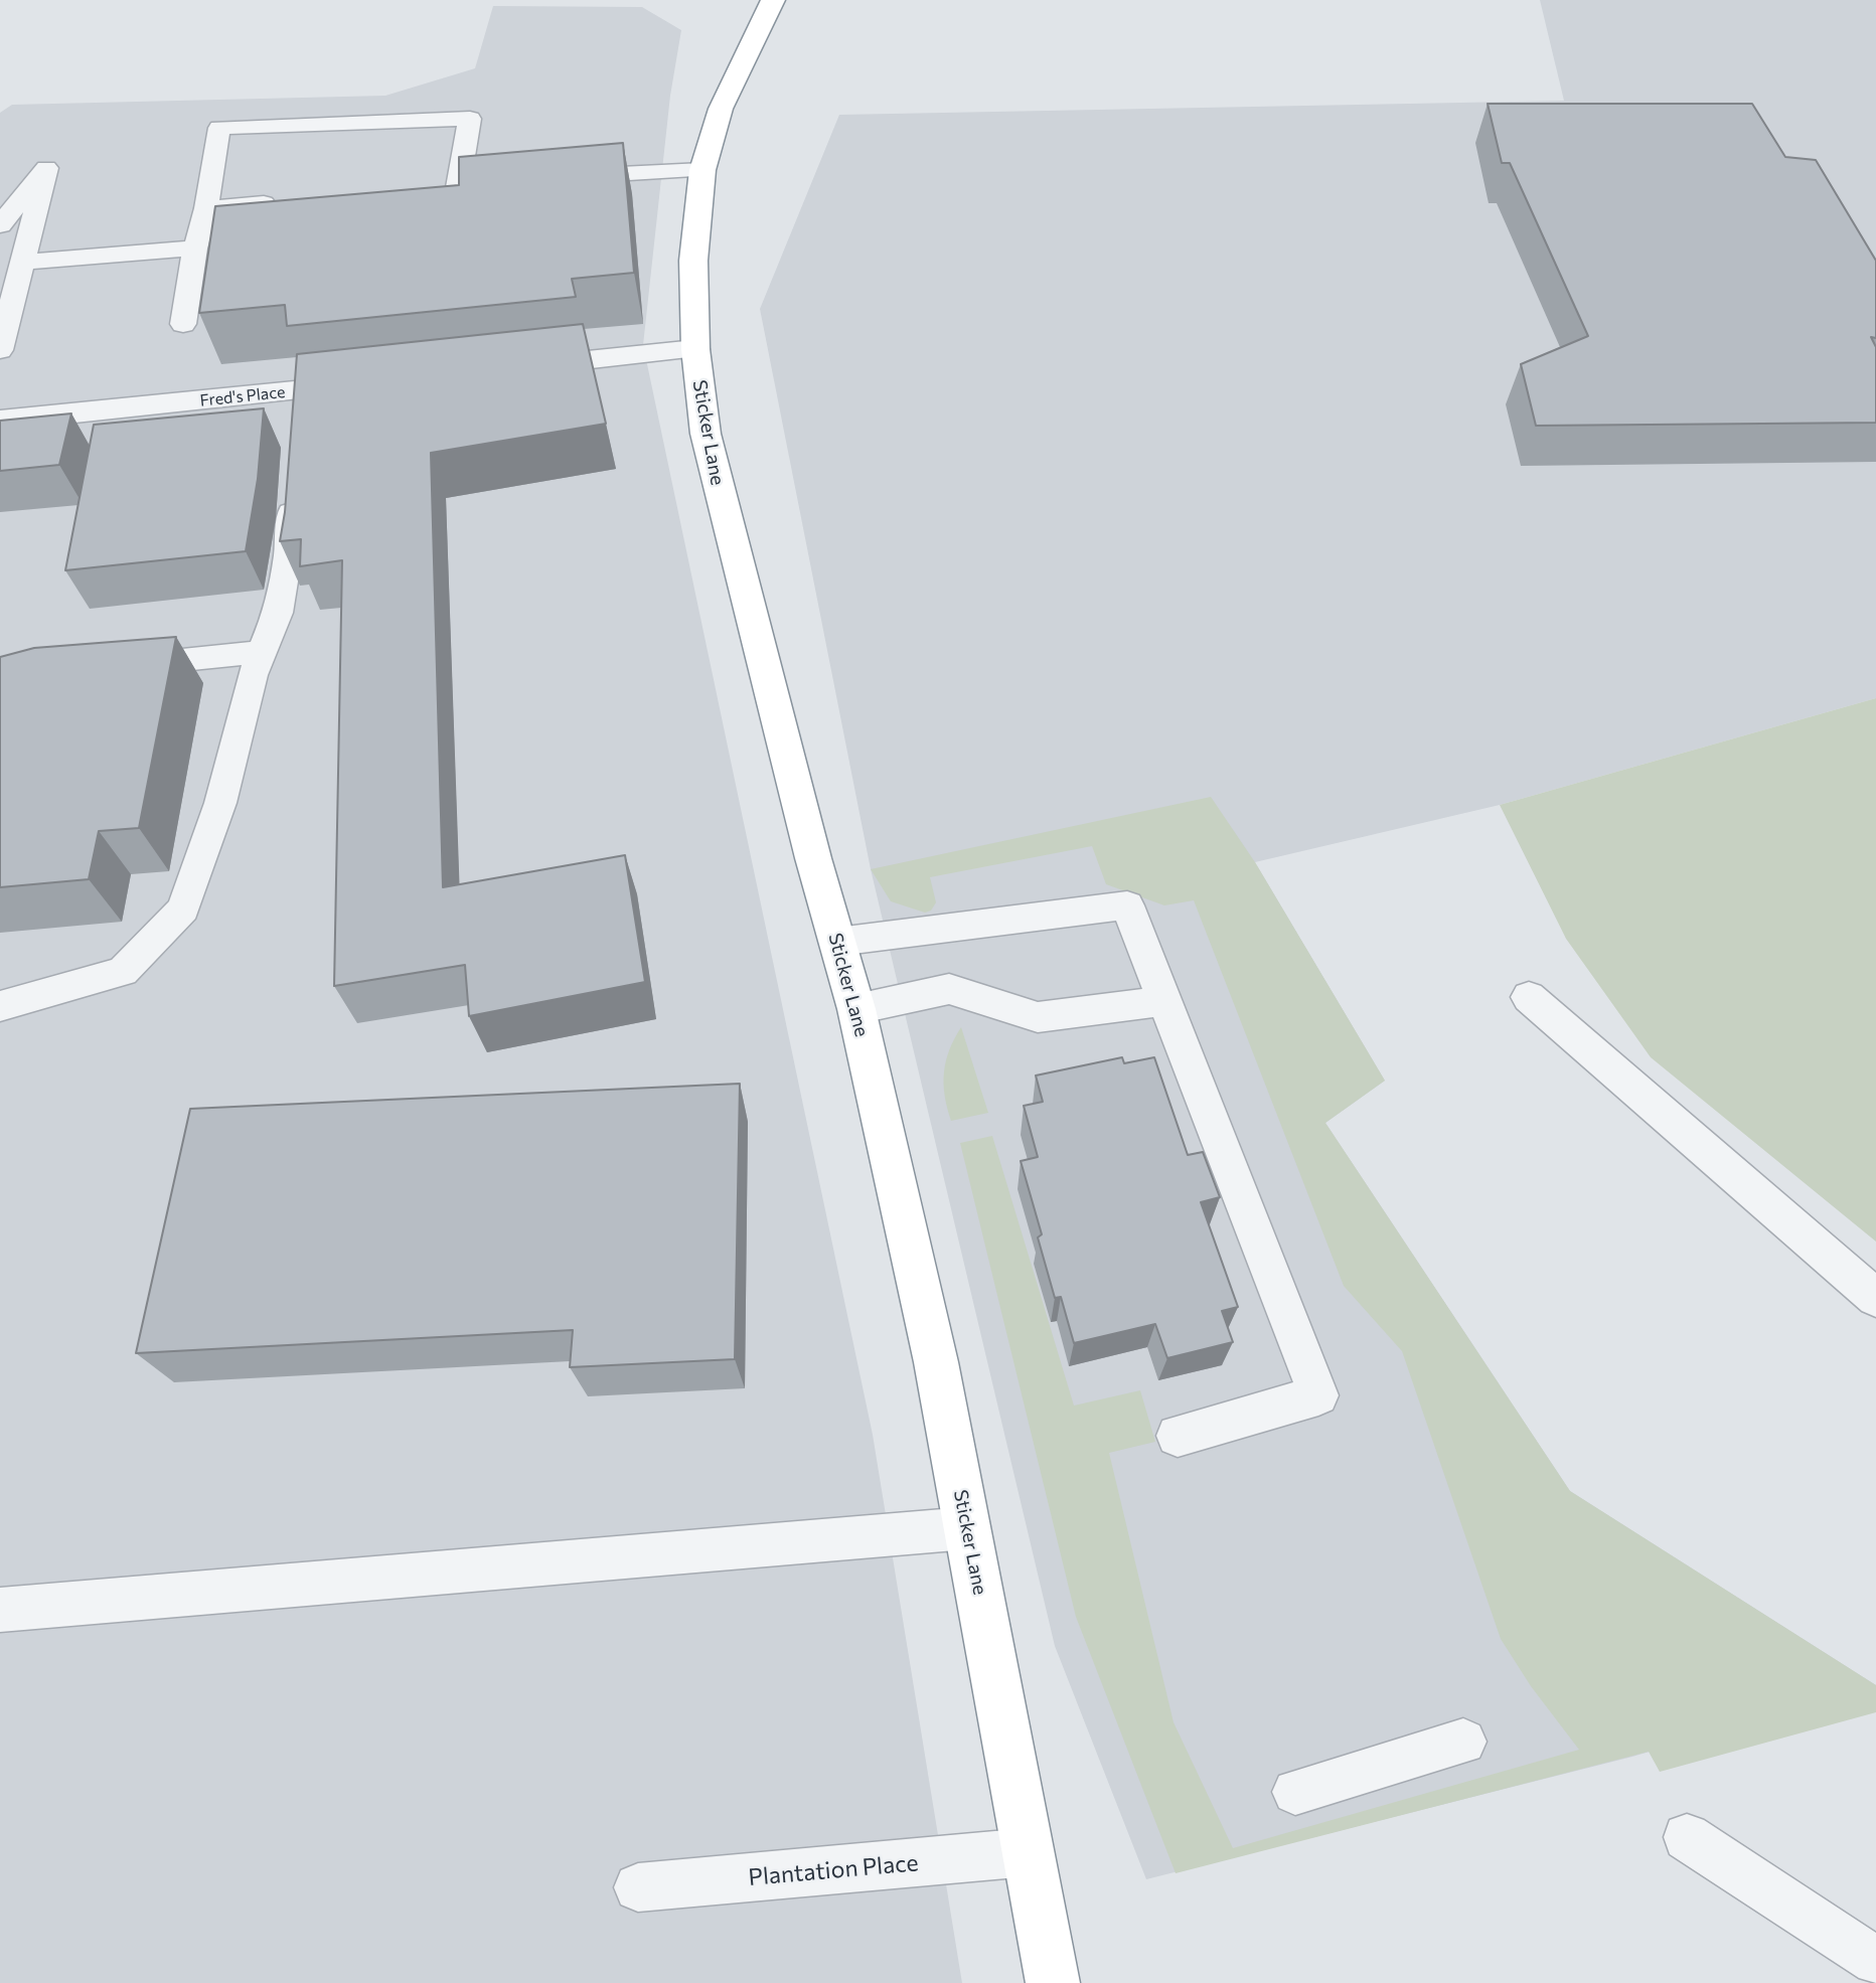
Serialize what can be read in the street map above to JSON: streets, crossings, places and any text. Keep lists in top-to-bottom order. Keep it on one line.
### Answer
{"streets":{"highway":["Sticker Lane"],"street":["Fred's Place"],"lane":["Plantation Place"]},"crossings":[["Sticker Lane","Plantation Place"]]}
